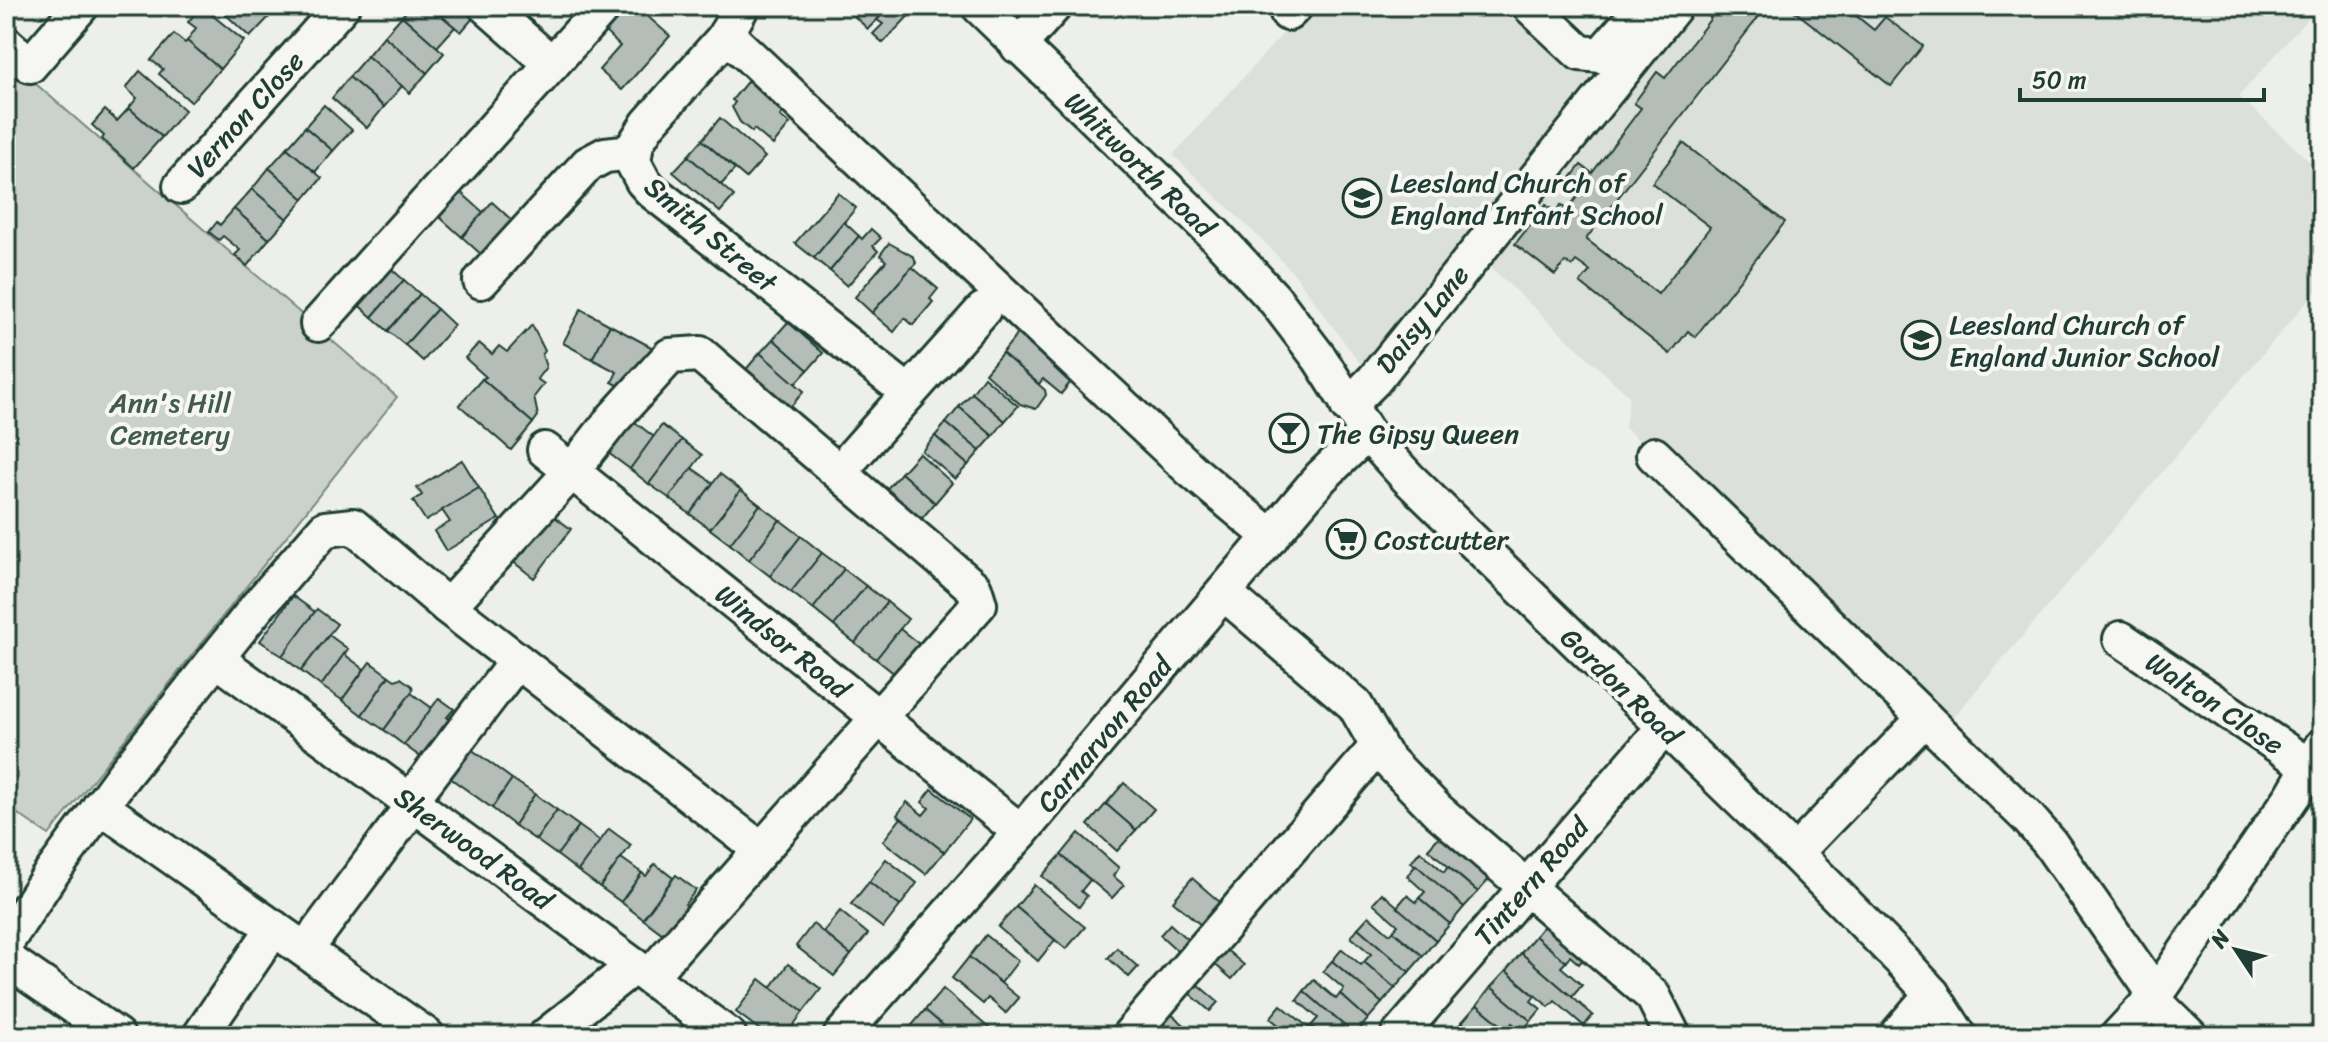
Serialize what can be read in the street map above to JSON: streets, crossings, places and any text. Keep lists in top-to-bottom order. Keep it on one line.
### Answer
{"streets":{"street":["Vernon Close","Whitworth Road","Smith Street","Daisy Lane","Windsor Road","Gordon Road","Walton Close","Carnarvon Road","Sherwood Road","Tintern Road"]},"crossings":[["Whitworth Road","Gordon Road"],["Daisy Lane","Gordon Road"],["Daisy Lane","Carnarvon Road"],["Windsor Road","Carnarvon Road"],["Gordon Road","Carnarvon Road"],["Gordon Road","Tintern Road"]],"parks":["Ann's Hill Cemetery"],"places":{"school or university":["Leesland Church of England Infant School","Leesland Church of England Junior School"],"bar":["The Gipsy Queen"],"supermarket":["Costcutter"]},"scale_bar":"50 m","north":"top left"}
